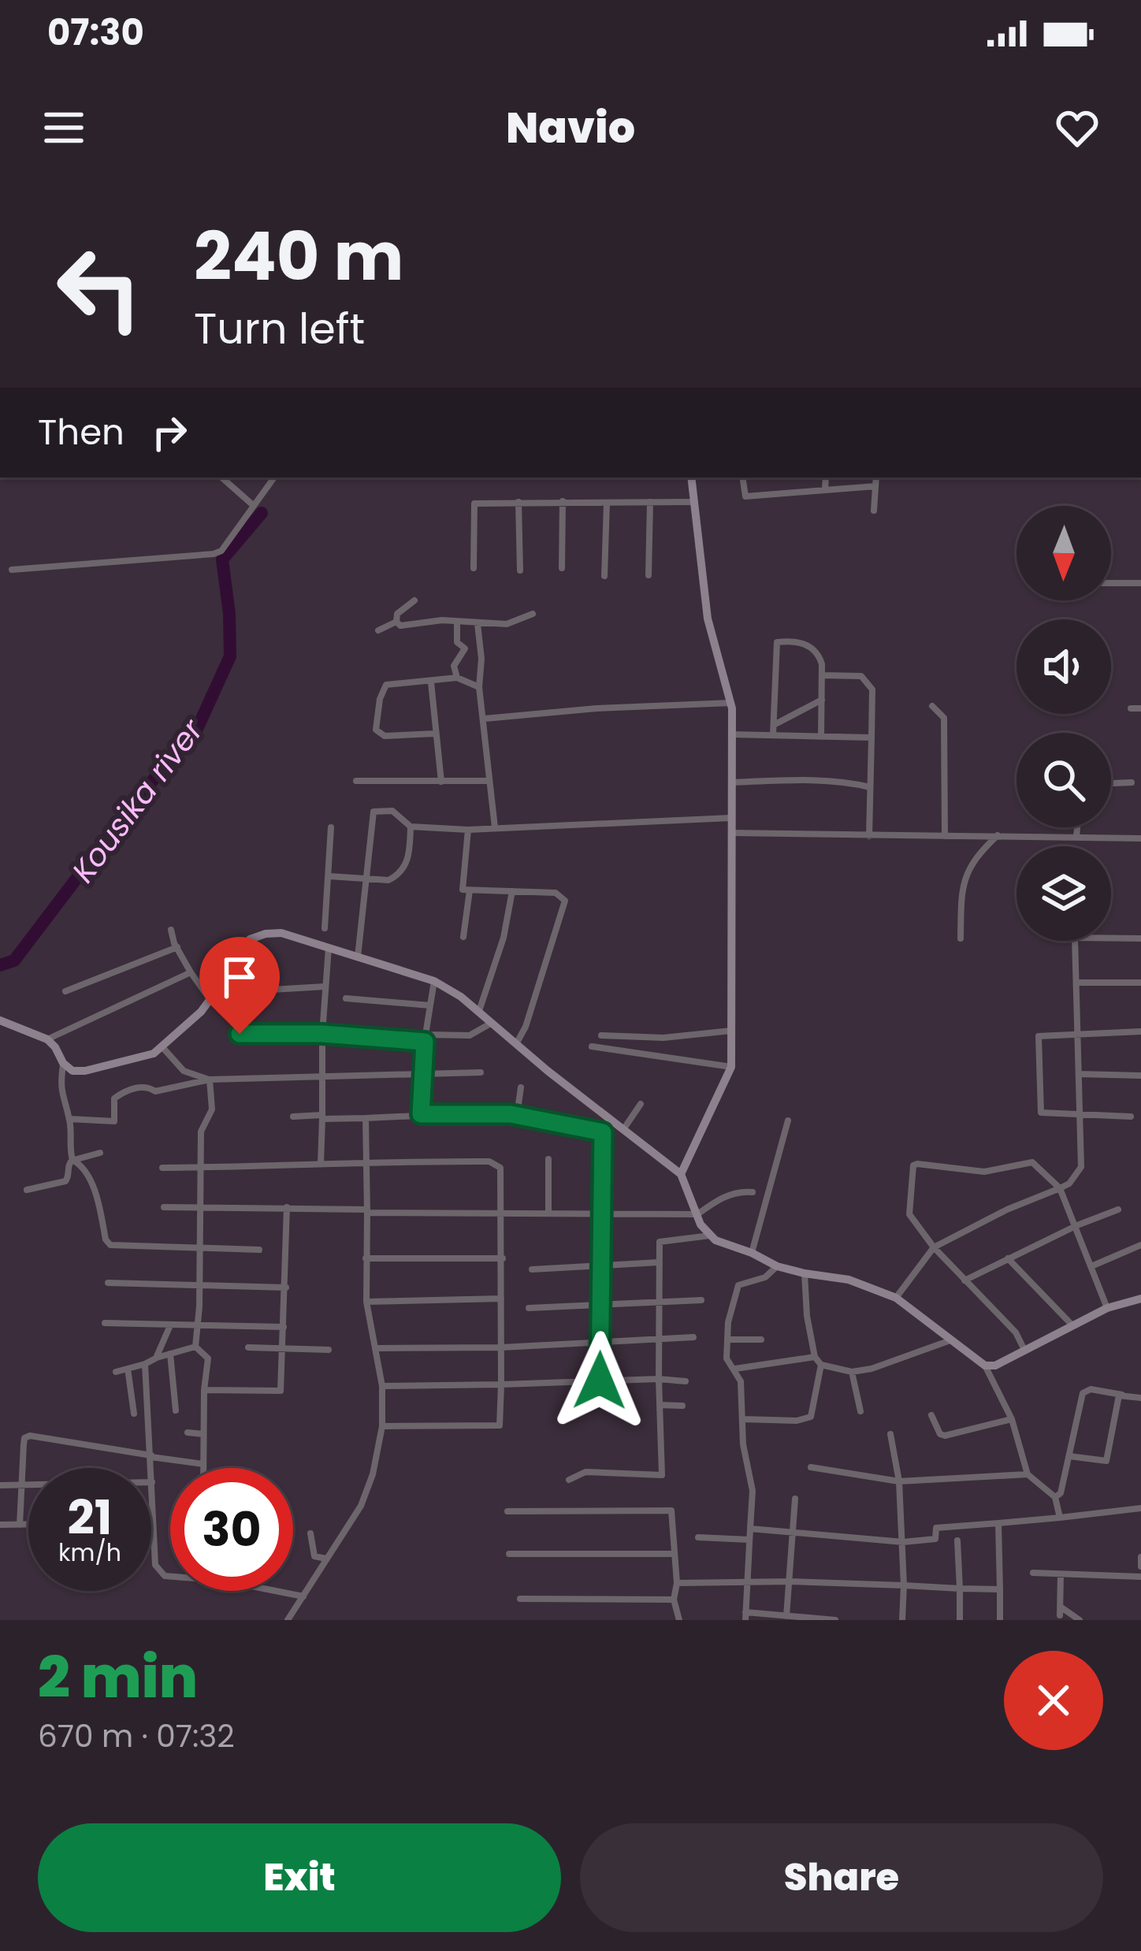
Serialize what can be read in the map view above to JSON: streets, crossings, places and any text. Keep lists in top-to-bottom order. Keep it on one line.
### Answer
{"water":["Kousika river"],"north":"bottom","page":{"status":"07:30","header":"Navio","turn":["240 m","Turn left"],"then":"Then","speed":"21 km/h","limit":"30","heading":["2 min","670 m · 07:32"],"buttons":["Exit","Share"]}}
